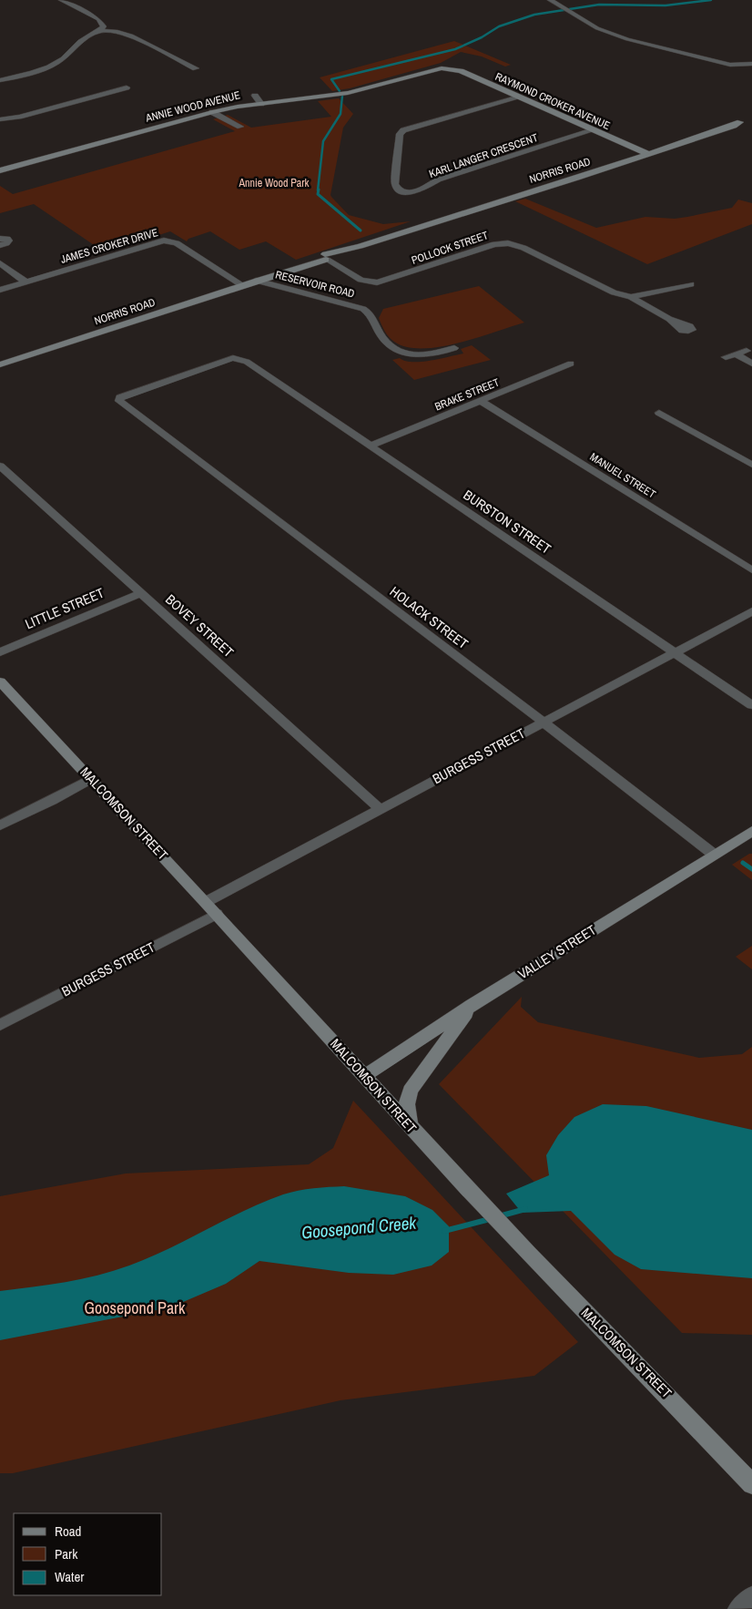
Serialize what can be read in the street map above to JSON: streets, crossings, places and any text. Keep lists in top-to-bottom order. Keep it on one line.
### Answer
{"streets":{"street":["RAYMOND CROKER AVENUE","ANNIE WOOD AVENUE","KARL LANGER CRESCENT","NORRIS ROAD","JAMES CROKER DRIVE","POLLOCK STREET","RESERVOIR ROAD","BRAKE STREET","MANUEL STREET","BURSTON STREET","LITTLE STREET","HOLACK STREET","BOVEY STREET","BURGESS STREET","MALCOMSON STREET","VALLEY STREET"]},"crossings":[["RAYMOND CROKER AVENUE","ANNIE WOOD AVENUE"],["RAYMOND CROKER AVENUE","KARL LANGER CRESCENT"],["RAYMOND CROKER AVENUE","NORRIS ROAD"],["NORRIS ROAD","JAMES CROKER DRIVE"],["NORRIS ROAD","POLLOCK STREET"],["NORRIS ROAD","RESERVOIR ROAD"],["BRAKE STREET","MANUEL STREET"],["BRAKE STREET","BURSTON STREET"],["BURSTON STREET","HOLACK STREET"],["BURSTON STREET","BURGESS STREET"],["LITTLE STREET","BOVEY STREET"],["HOLACK STREET","BURGESS STREET"],["HOLACK STREET","VALLEY STREET"],["BOVEY STREET","BURGESS STREET"],["BURGESS STREET","MALCOMSON STREET"],["MALCOMSON STREET","VALLEY STREET"]],"water":["Goosepond Creek"],"parks":["Annie Wood Park","Goosepond Park"],"legend":["Road","Park","Water"]}
